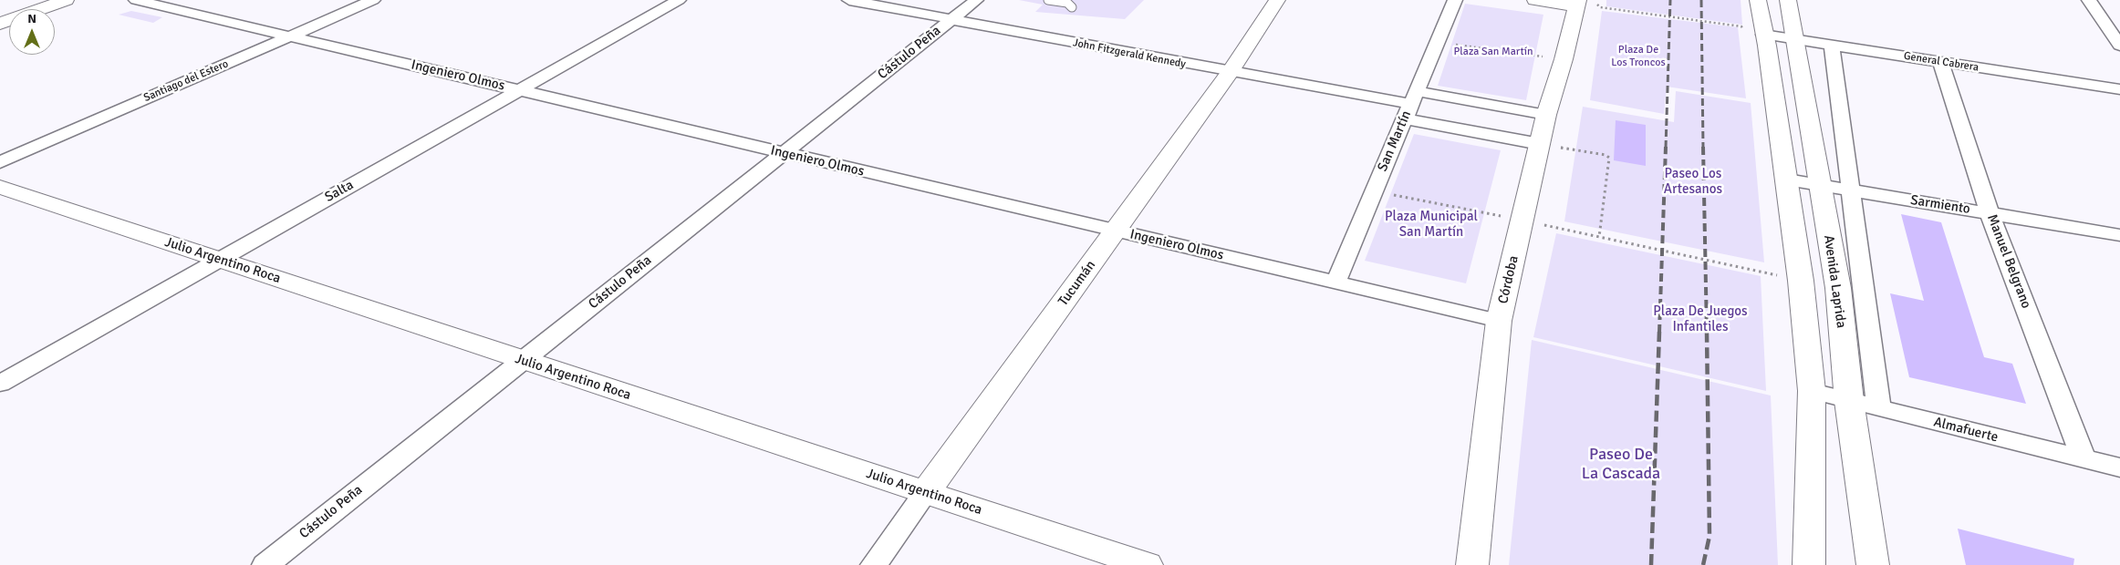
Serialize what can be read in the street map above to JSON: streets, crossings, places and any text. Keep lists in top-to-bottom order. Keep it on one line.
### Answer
{"streets":{"street":["Cástulo Peña","John Fitzgerald Kennedy","General Cabrera","Ingeniero Olmos","Santiago del Estero","San Martín","Salta","Sarmiento","Julio Argentino Roca","Manuel Belgrano","Córdoba","Avenida Laprida","Tucumán","Almafuerte"]},"crossings":[["Cástulo Peña","John Fitzgerald Kennedy"],["Cástulo Peña","Ingeniero Olmos"],["Cástulo Peña","Julio Argentino Roca"],["John Fitzgerald Kennedy","San Martín"],["John Fitzgerald Kennedy","Tucumán"],["General Cabrera","Manuel Belgrano"],["General Cabrera","Avenida Laprida"],["Ingeniero Olmos","Santiago del Estero"],["Ingeniero Olmos","San Martín"],["Ingeniero Olmos","Salta"],["Ingeniero Olmos","Córdoba"],["Ingeniero Olmos","Tucumán"],["Salta","Julio Argentino Roca"],["Sarmiento","Manuel Belgrano"],["Sarmiento","Avenida Laprida"],["Julio Argentino Roca","Tucumán"],["Manuel Belgrano","Almafuerte"],["Avenida Laprida","Almafuerte"]],"parks":["Plaza De Los Troncos","Plaza San Martín","Paseo Los Artesanos","Plaza Municipal San Martín","Plaza De Juegos Infantiles","Paseo De La Cascada"],"north":"top"}
